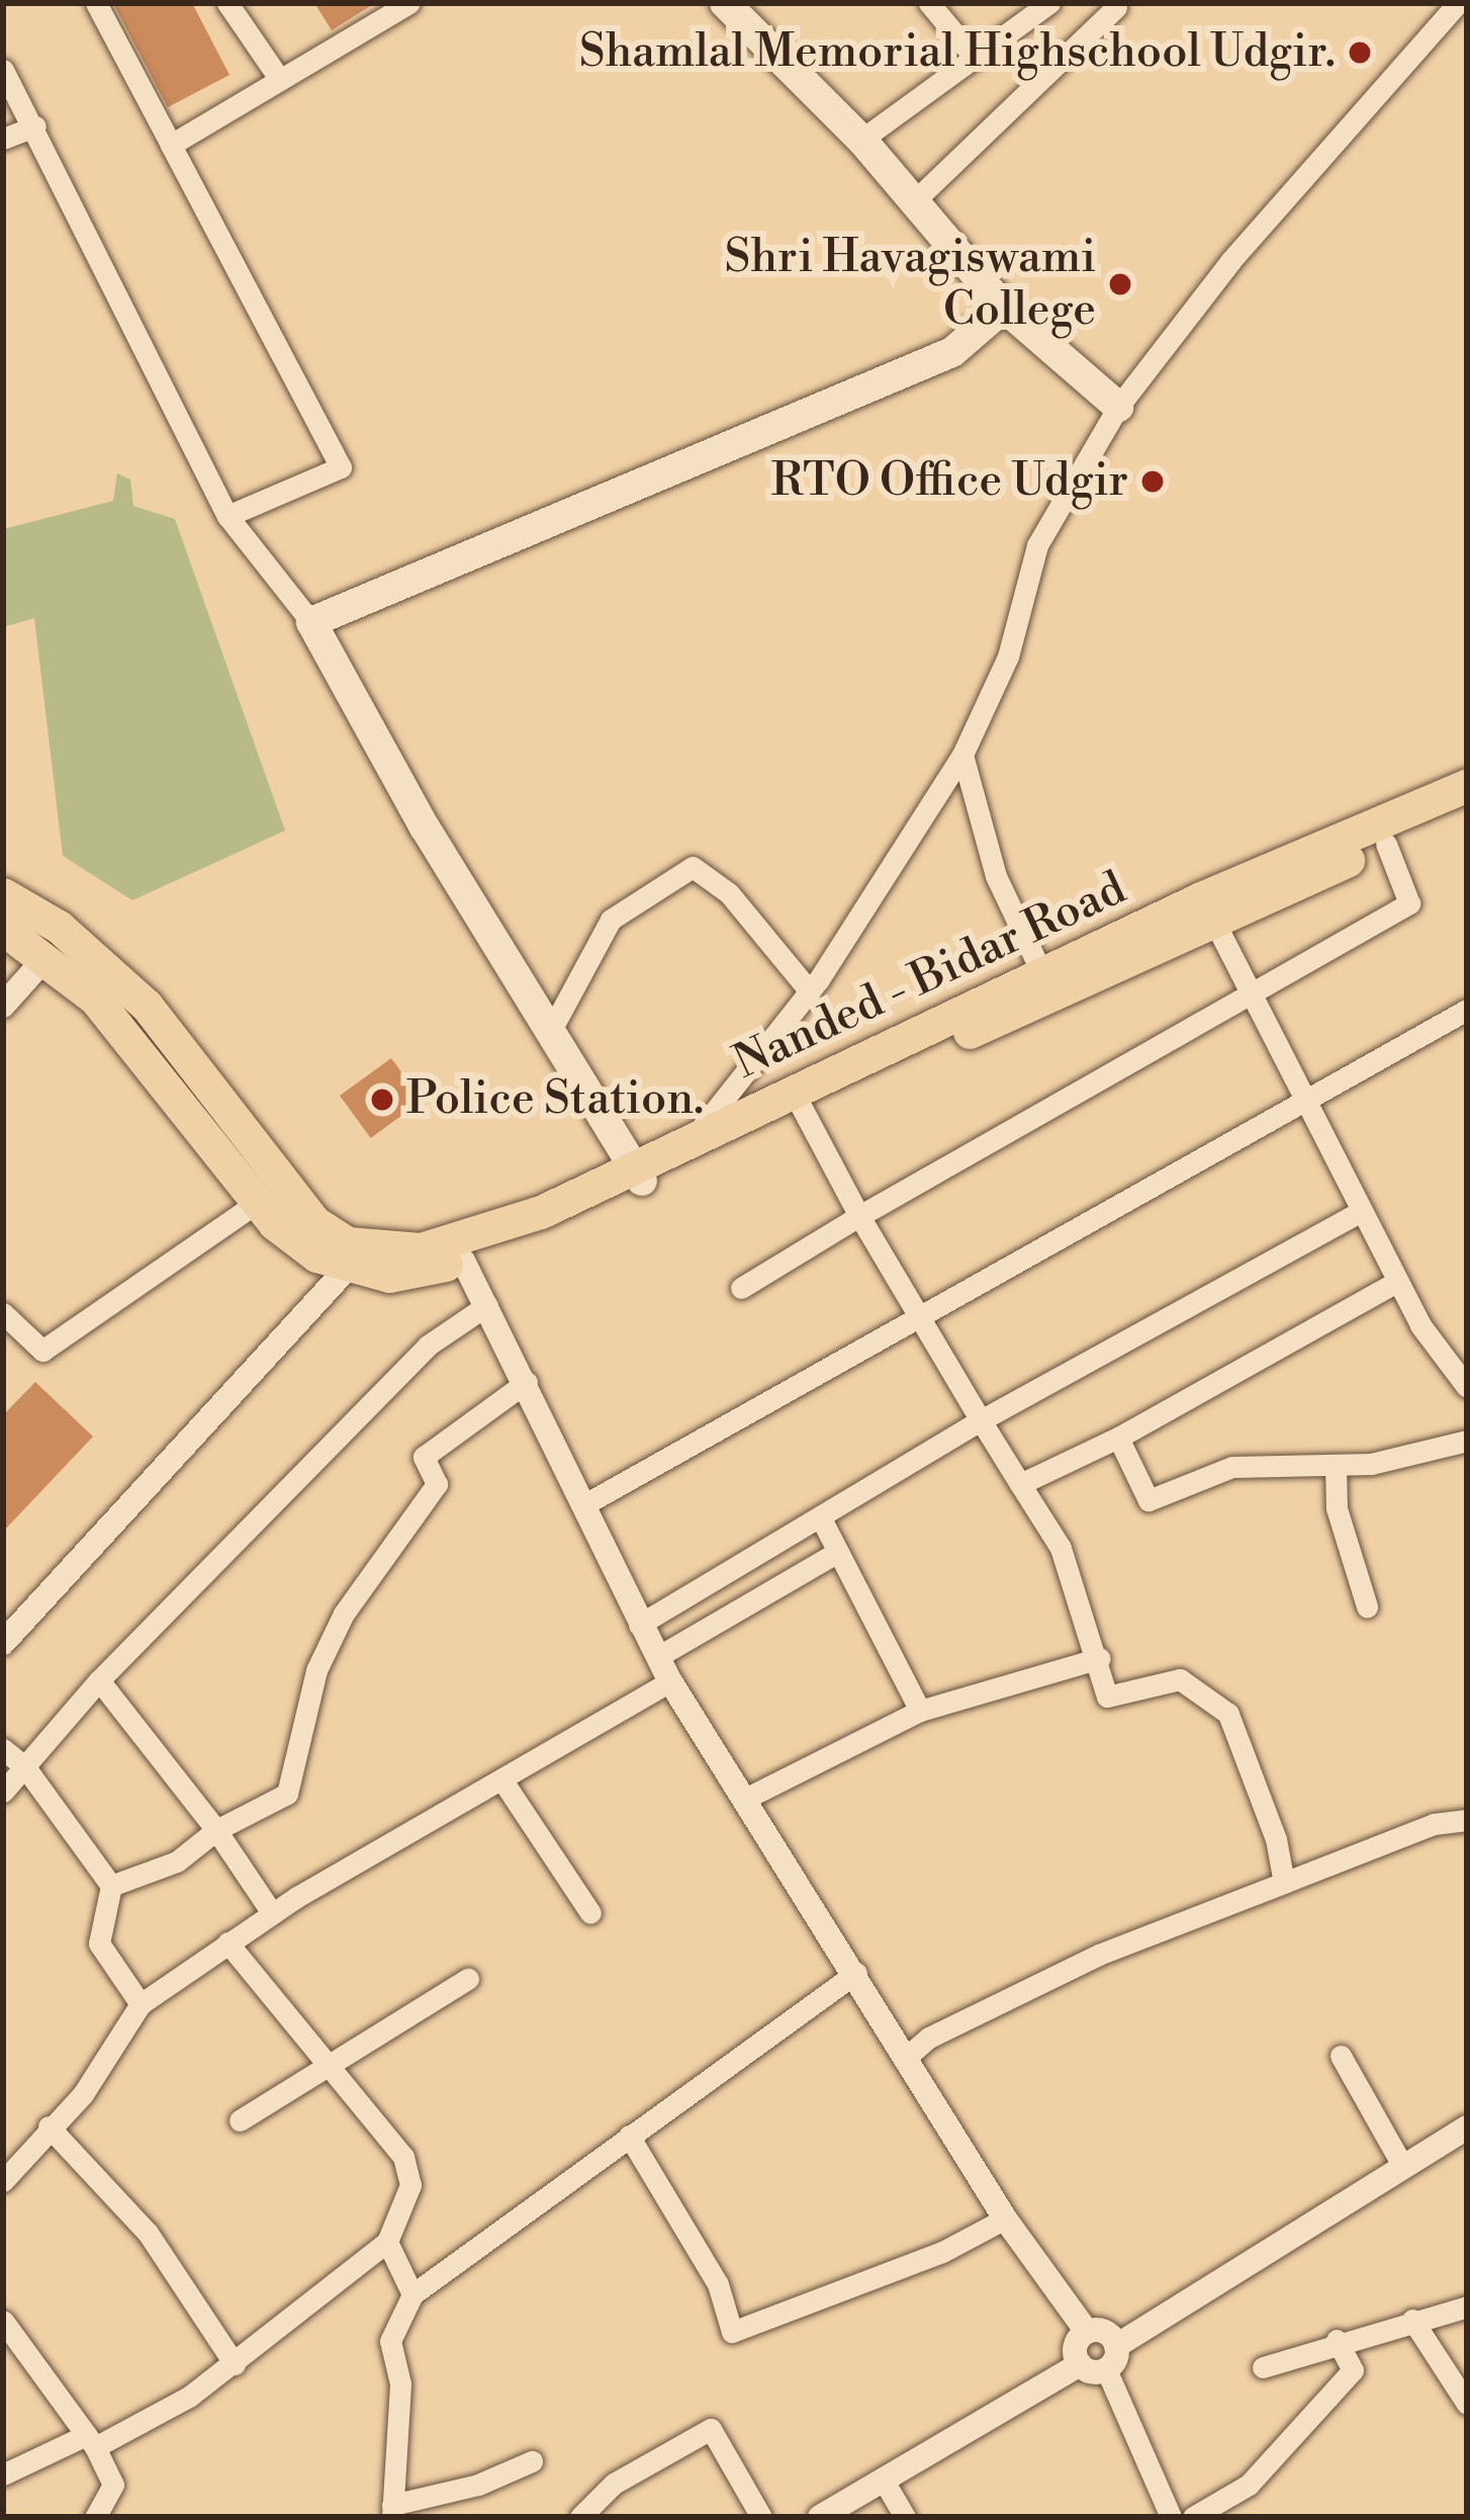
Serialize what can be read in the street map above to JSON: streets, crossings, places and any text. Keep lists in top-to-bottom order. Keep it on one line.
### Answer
{"streets":{"highway":["Nanded - Bidar Road"]},"places":["Shamlal Memorial Highschool Udgir.","Shri Havagiswami College","RTO Office Udgir","Police Station."]}
